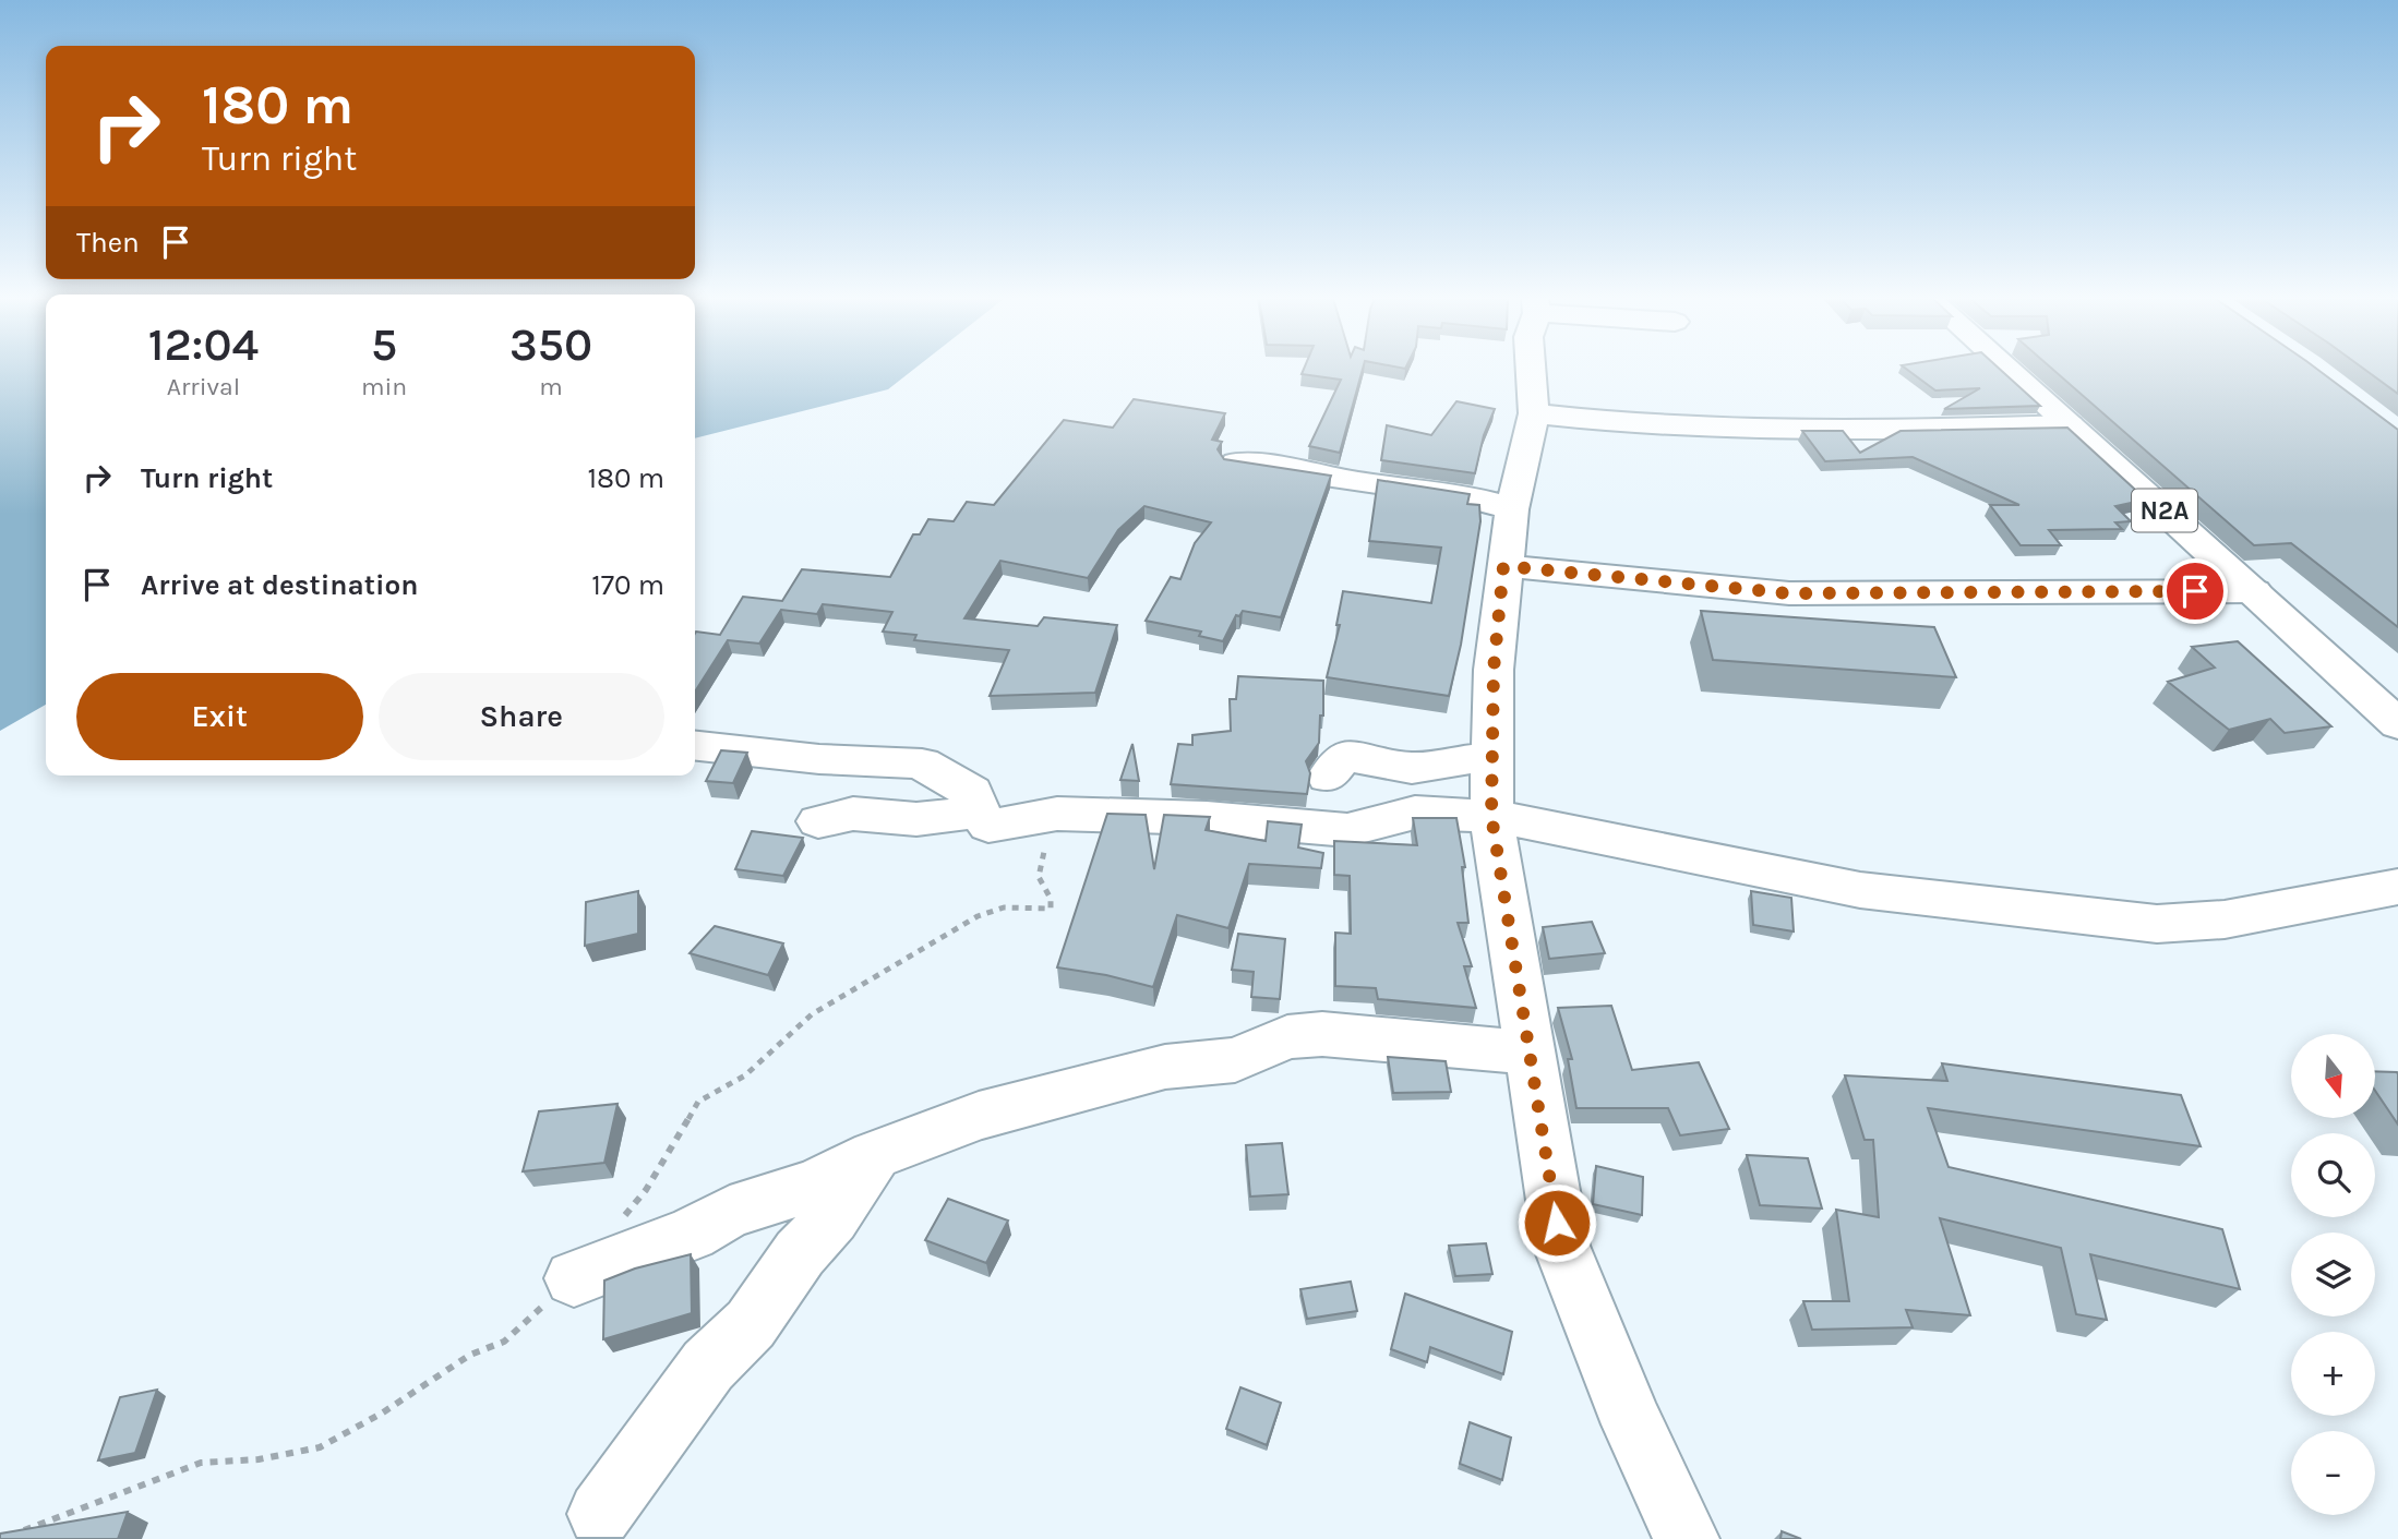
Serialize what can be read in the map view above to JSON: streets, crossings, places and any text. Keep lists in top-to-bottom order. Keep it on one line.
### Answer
{"streets":{"main road":["N2A"]},"north":"bottom","page":{"turn":["180 m","Turn right"],"then":"Then","eta":["12:04","Arrival","5","min","350","m"],"list":[{"name":"Turn right","value":"180 m"},{"name":"Arrive at destination","value":"170 m"}],"buttons":["Exit","Share"],"map_buttons":["+","−"]}}
